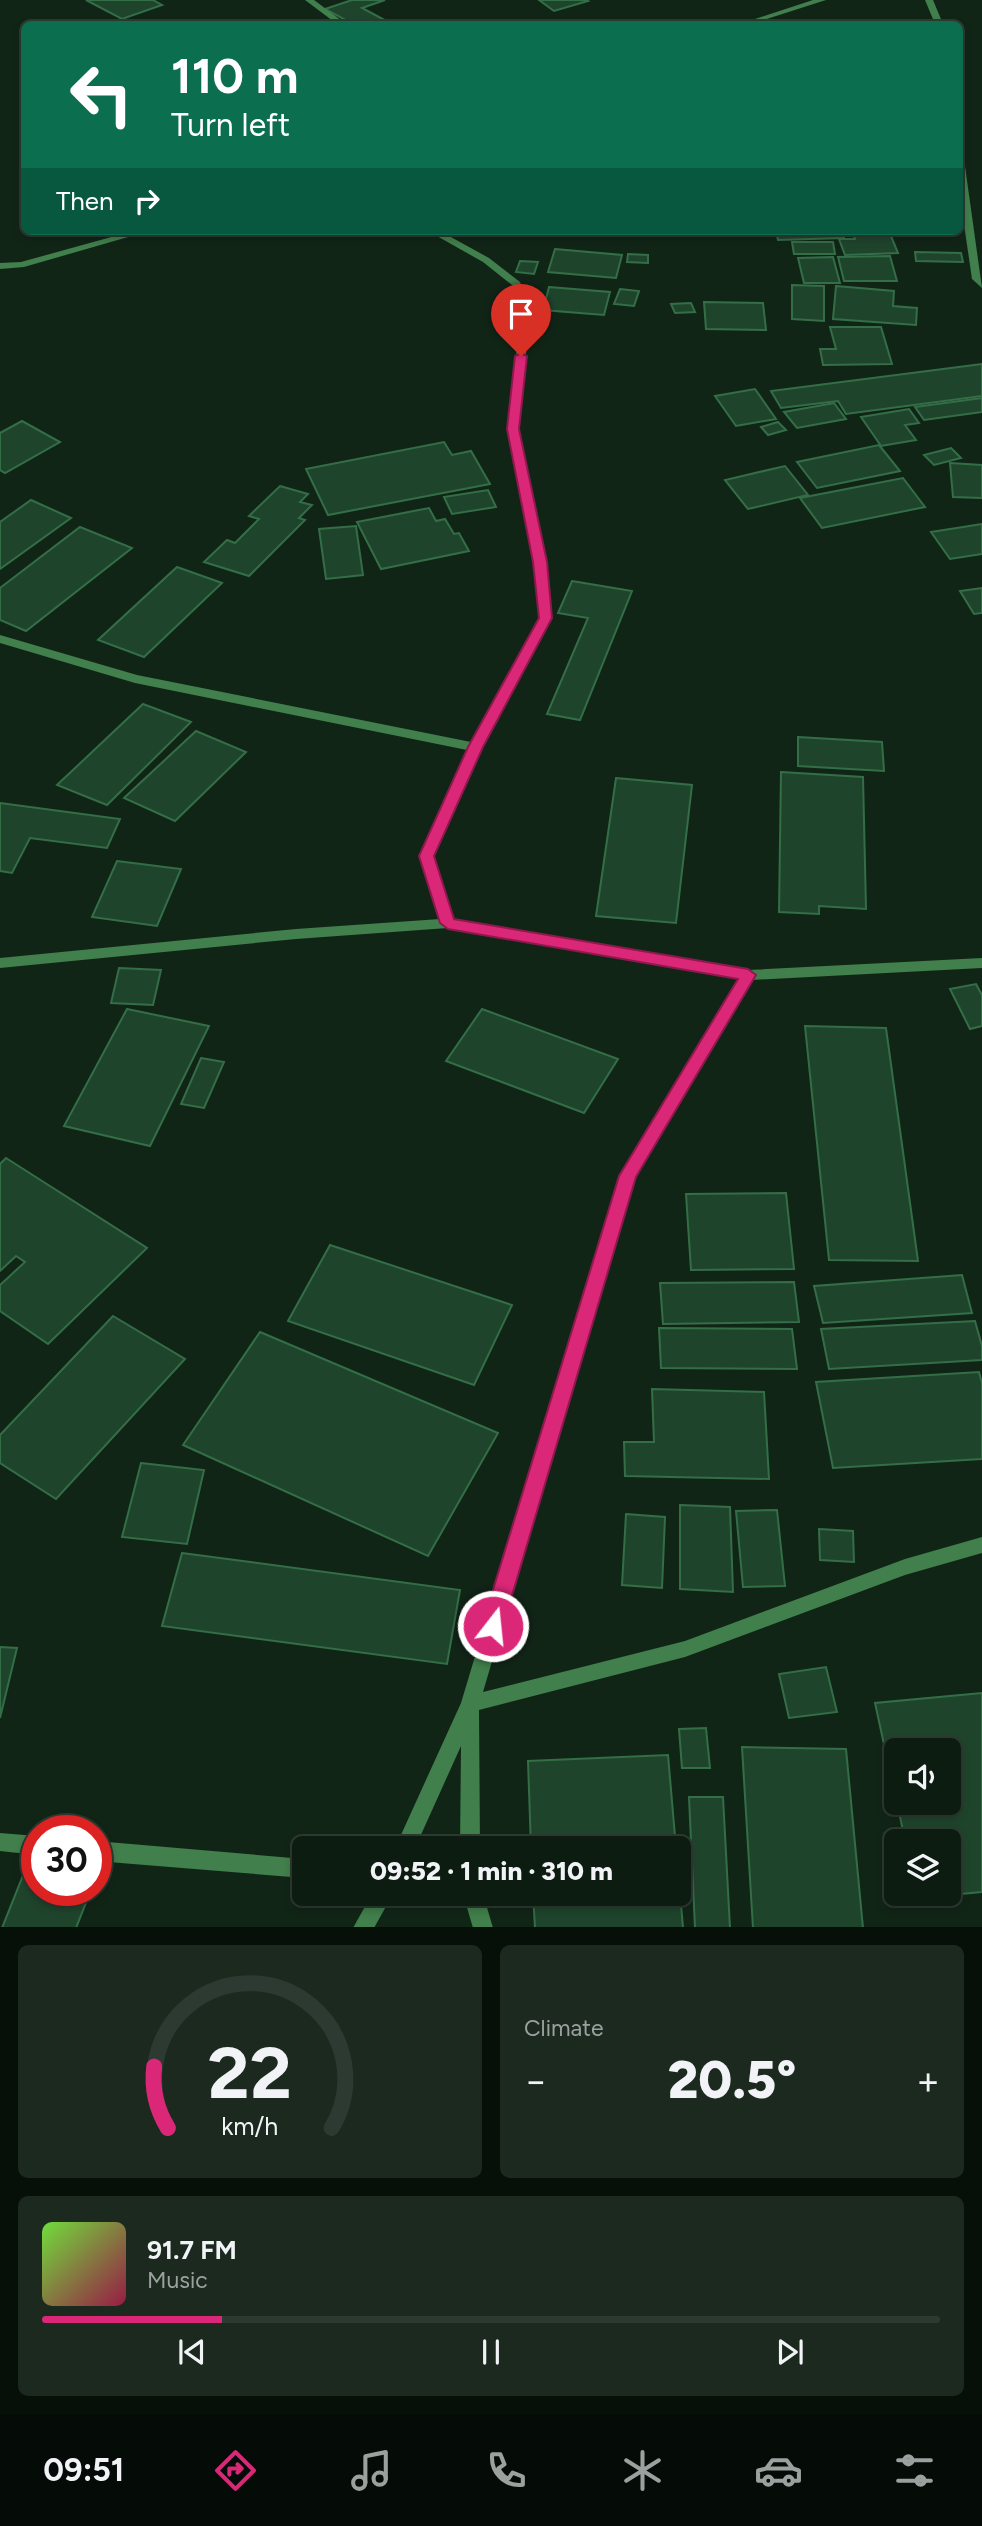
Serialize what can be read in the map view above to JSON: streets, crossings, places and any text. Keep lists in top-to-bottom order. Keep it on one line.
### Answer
{"page":{"turn":["110 m","Turn left"],"then":"Then","limit":"30","trip":"09:52 · 1 min · 310 m","tile":"Climate","heat":["−","20.5°","+"],"song":["91.7 FM","Music"],"tabs":"09:51","gauge":["22","km/h"]}}
